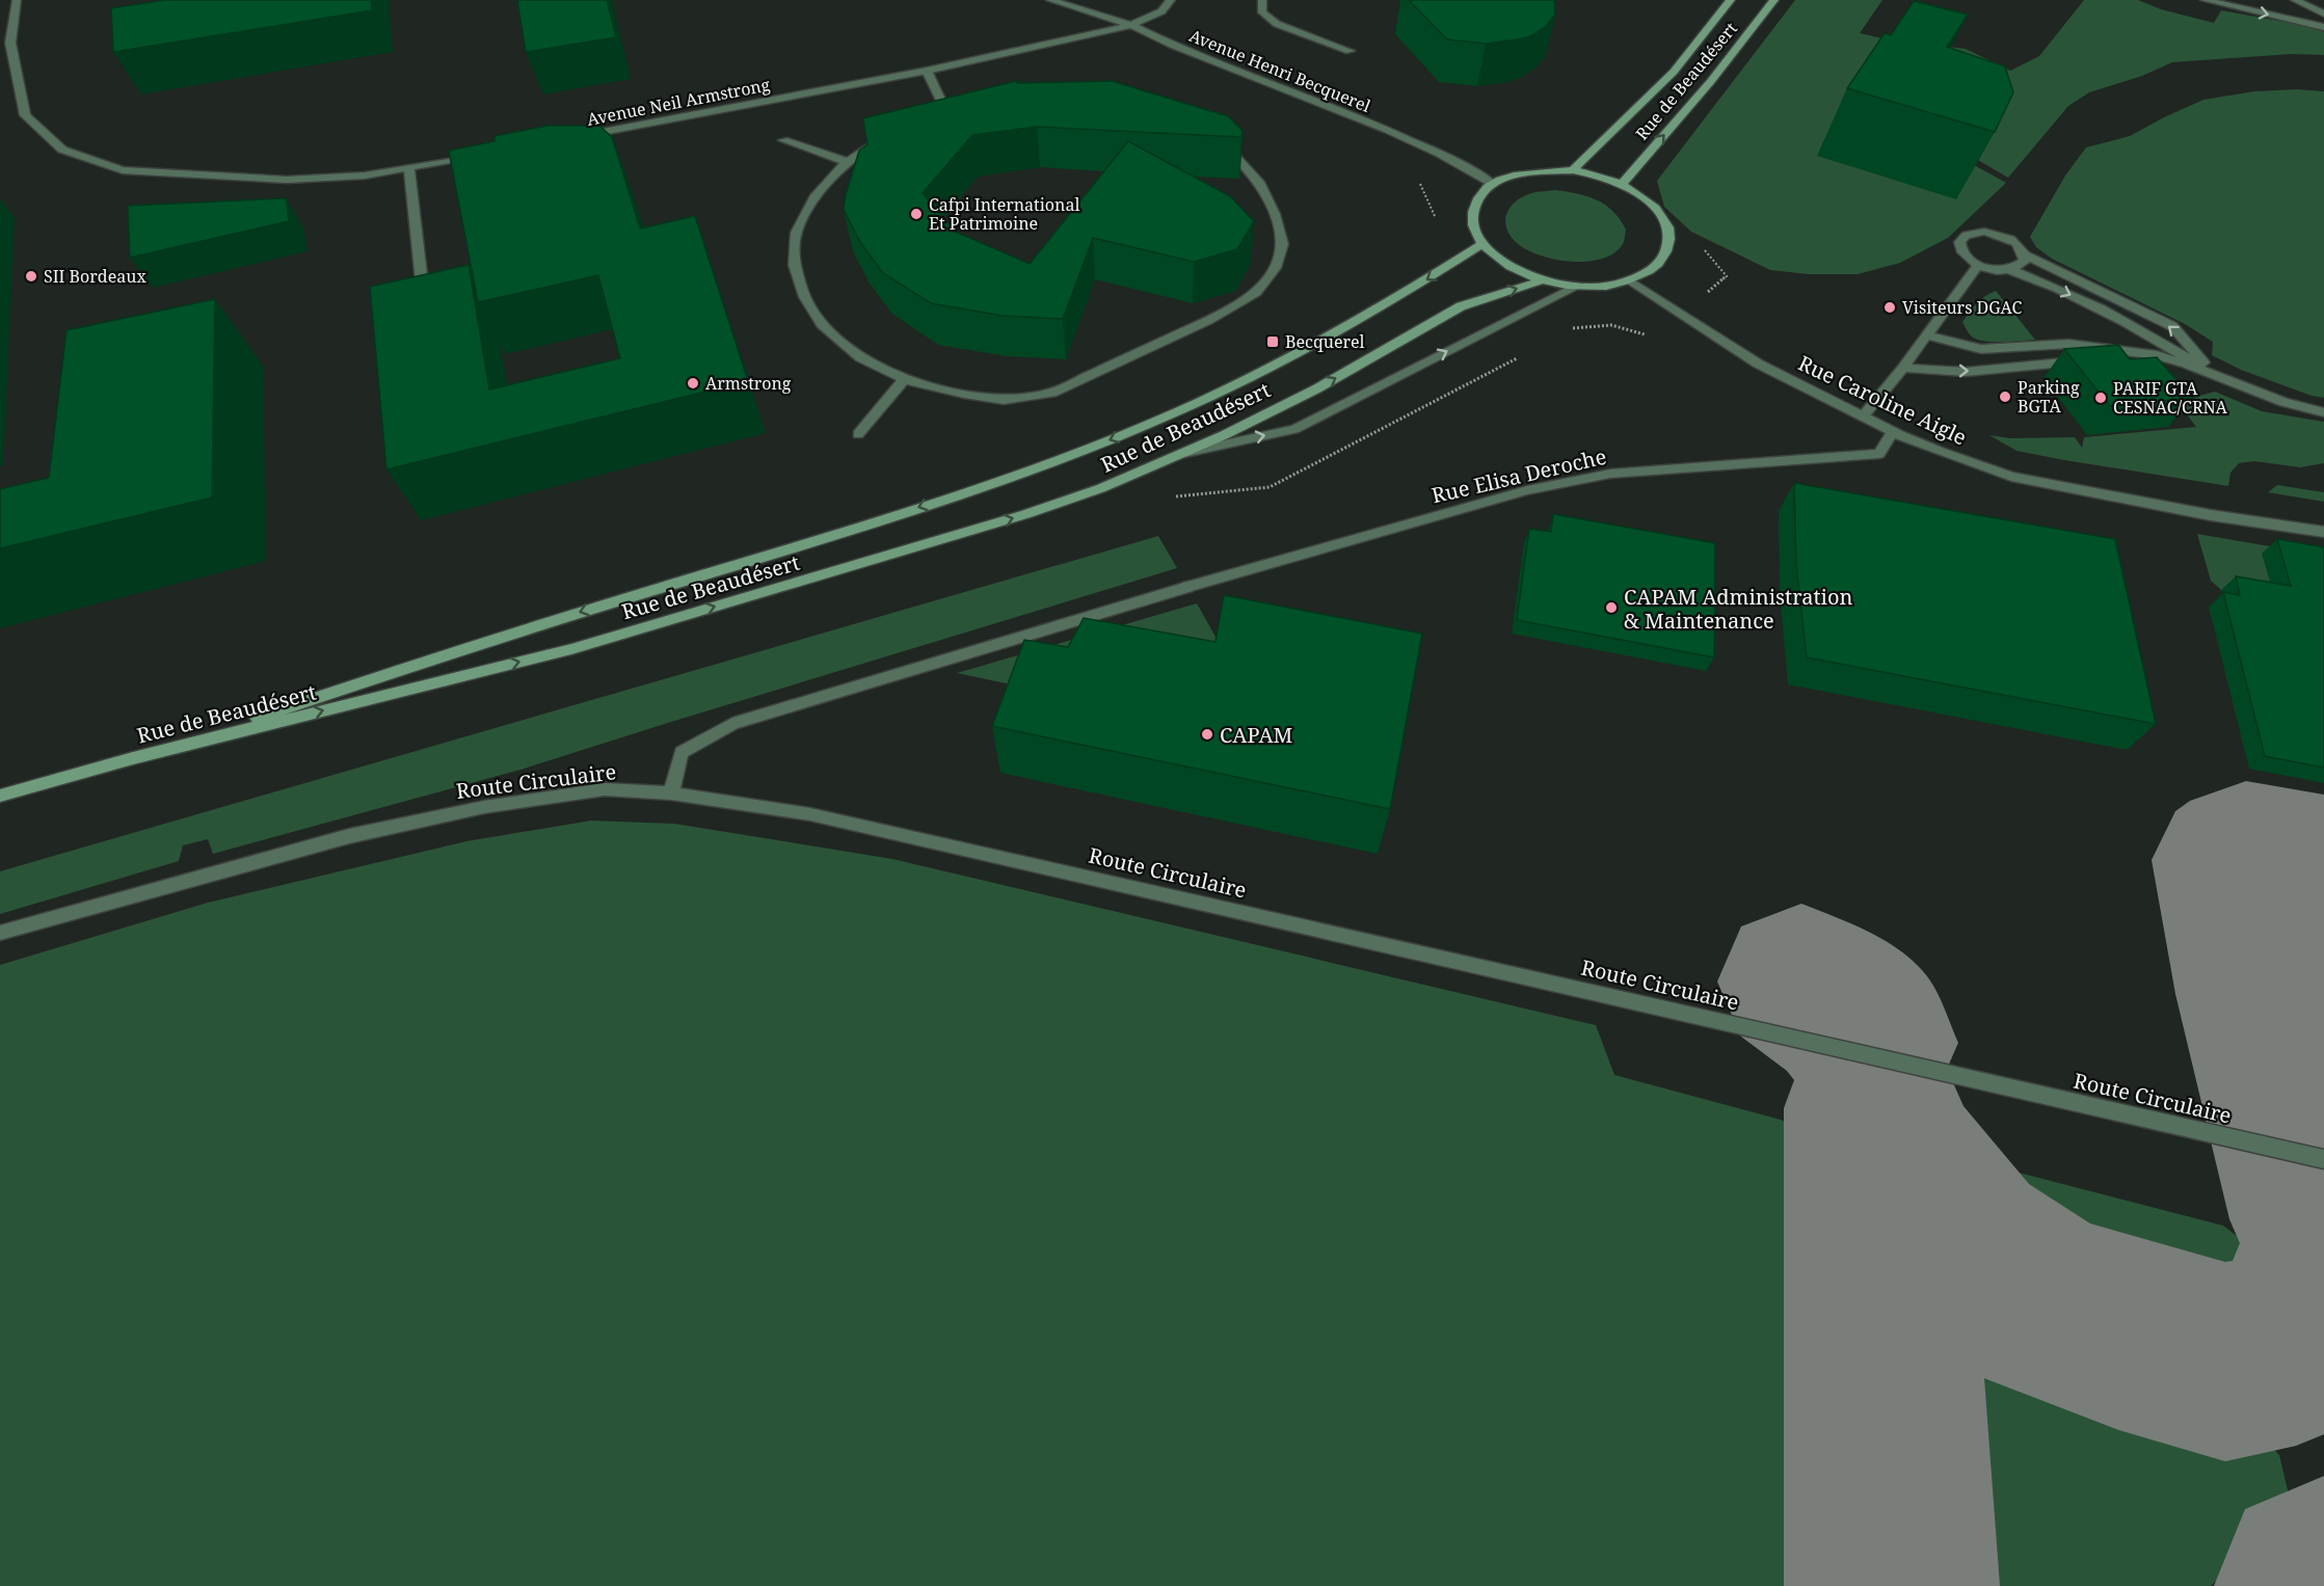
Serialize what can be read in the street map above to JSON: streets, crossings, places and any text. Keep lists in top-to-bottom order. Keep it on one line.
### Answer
{"streets":{"main road":["Rue de Beaudésert"],"street":["Avenue Henri Becquerel","Avenue Neil Armstrong","Rue Caroline Aigle","Rue Elisa Deroche","Route Circulaire"]},"crossings":[["Avenue Henri Becquerel","Rue de Beaudésert"],["Avenue Henri Becquerel","Avenue Neil Armstrong"],["Avenue Henri Becquerel","Rue Caroline Aigle"],["Rue de Beaudésert","Rue Caroline Aigle"],["Rue Caroline Aigle","Rue Elisa Deroche"],["Rue Elisa Deroche","Route Circulaire"]],"places":{"other":["Cafpi International Et Patrimoine","SII Bordeaux","Visiteurs DGAC","Armstrong","Parking BGTA","PARIF GTA CESNAC/CRNA","CAPAM Administration & Maintenance","CAPAM"],"transit":["Becquerel"]}}
